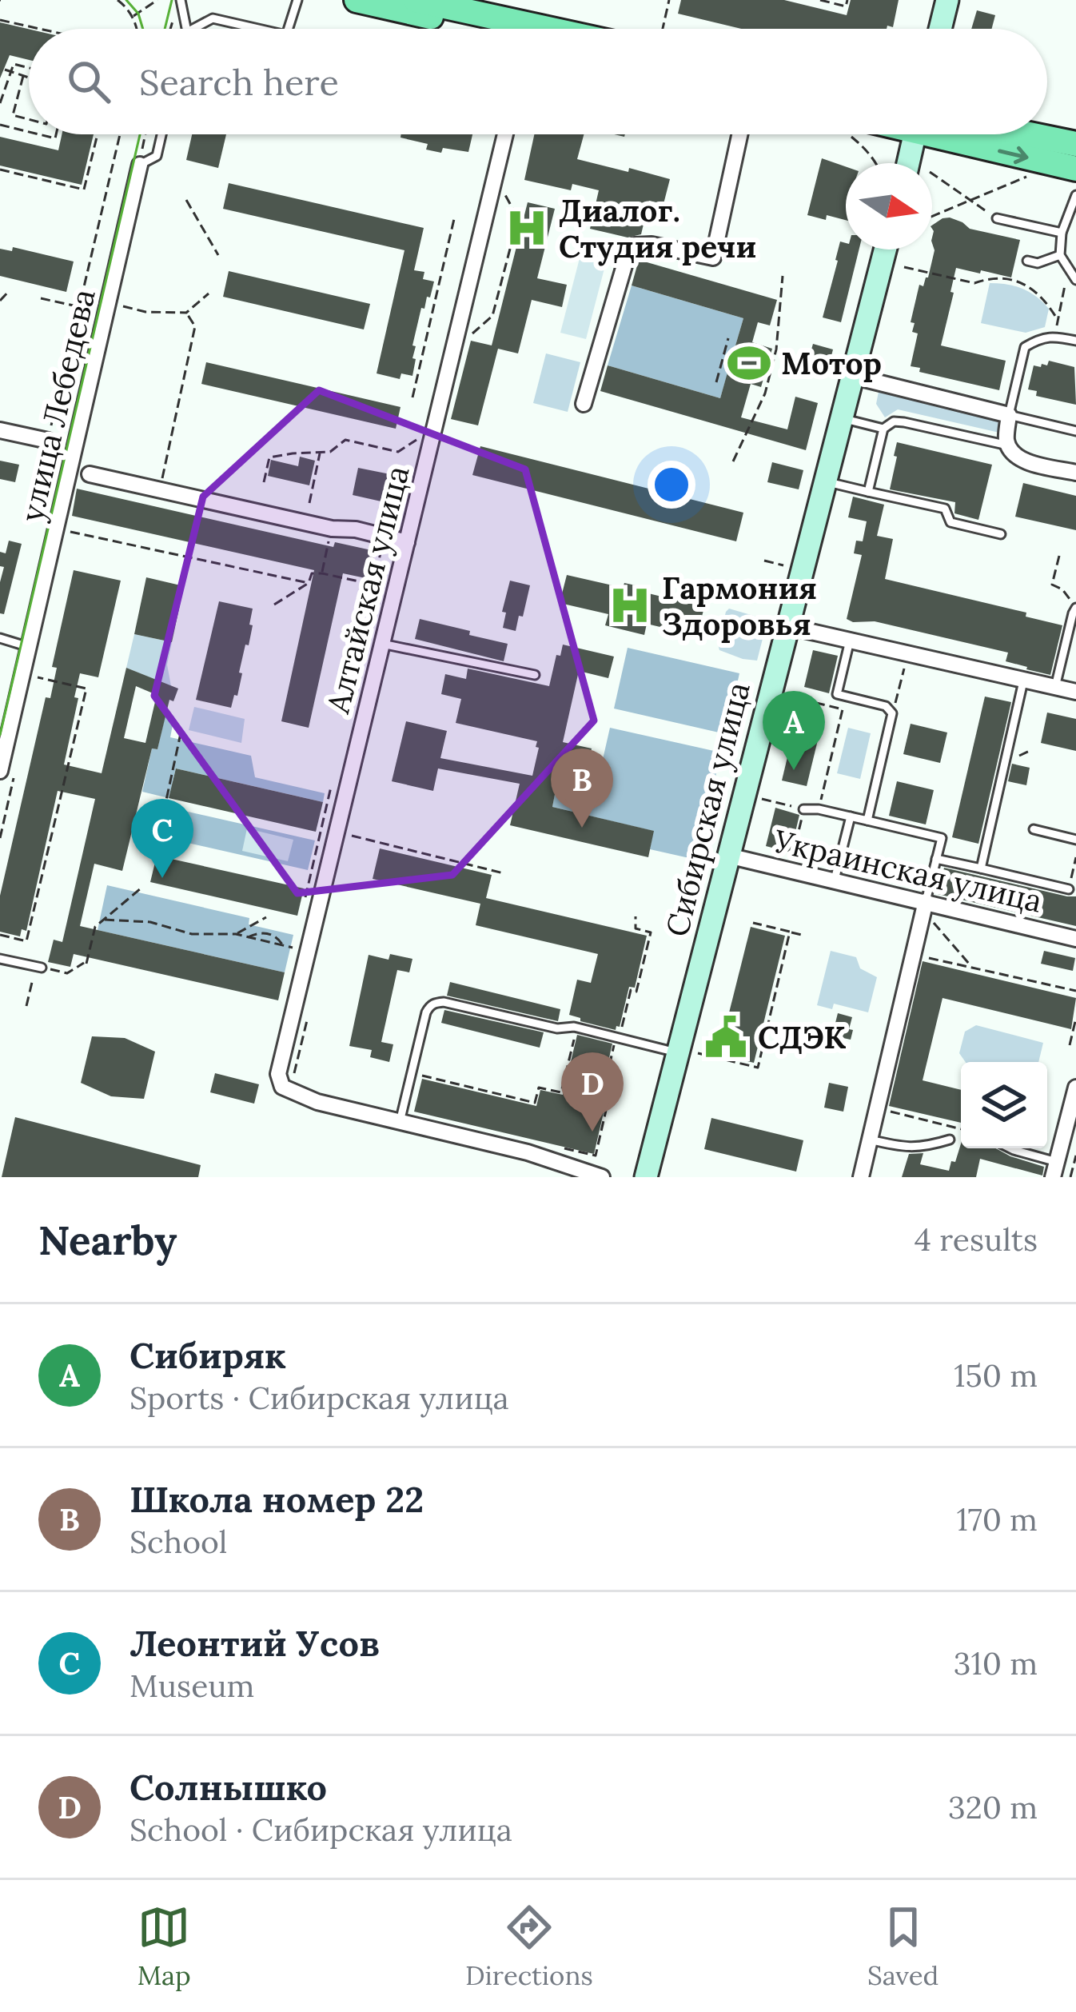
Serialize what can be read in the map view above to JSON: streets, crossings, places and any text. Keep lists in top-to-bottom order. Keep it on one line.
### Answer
{"streets":{"main road":["Сибирская улица"],"street":["улица Лебедева","Алтайская улица","Украинская улица"]},"crossings":[["Сибирская улица","Украинская улица"]],"places":{"hospital":["Диалог. Студия речи","Гармония Здоровья"],"sports":["Мотор"],"public building":["СДЭК"]},"north":"right","page":{"search":"Search here","pins":["A","B","C","D"],"heading":["Nearby","4 results"],"list":[{"mark":"A","name":"Сибиряк","note":"Sports · Сибирская улица","value":"150 m"},{"mark":"B","name":"Школа номер 22","note":"School","value":"170 m"},{"mark":"C","name":"Леонтий Усов","note":"Museum","value":"310 m"},{"mark":"D","name":"Солнышко","note":"School · Сибирская улица","value":"320 m"}],"nav":["Map","Directions","Saved"]}}
